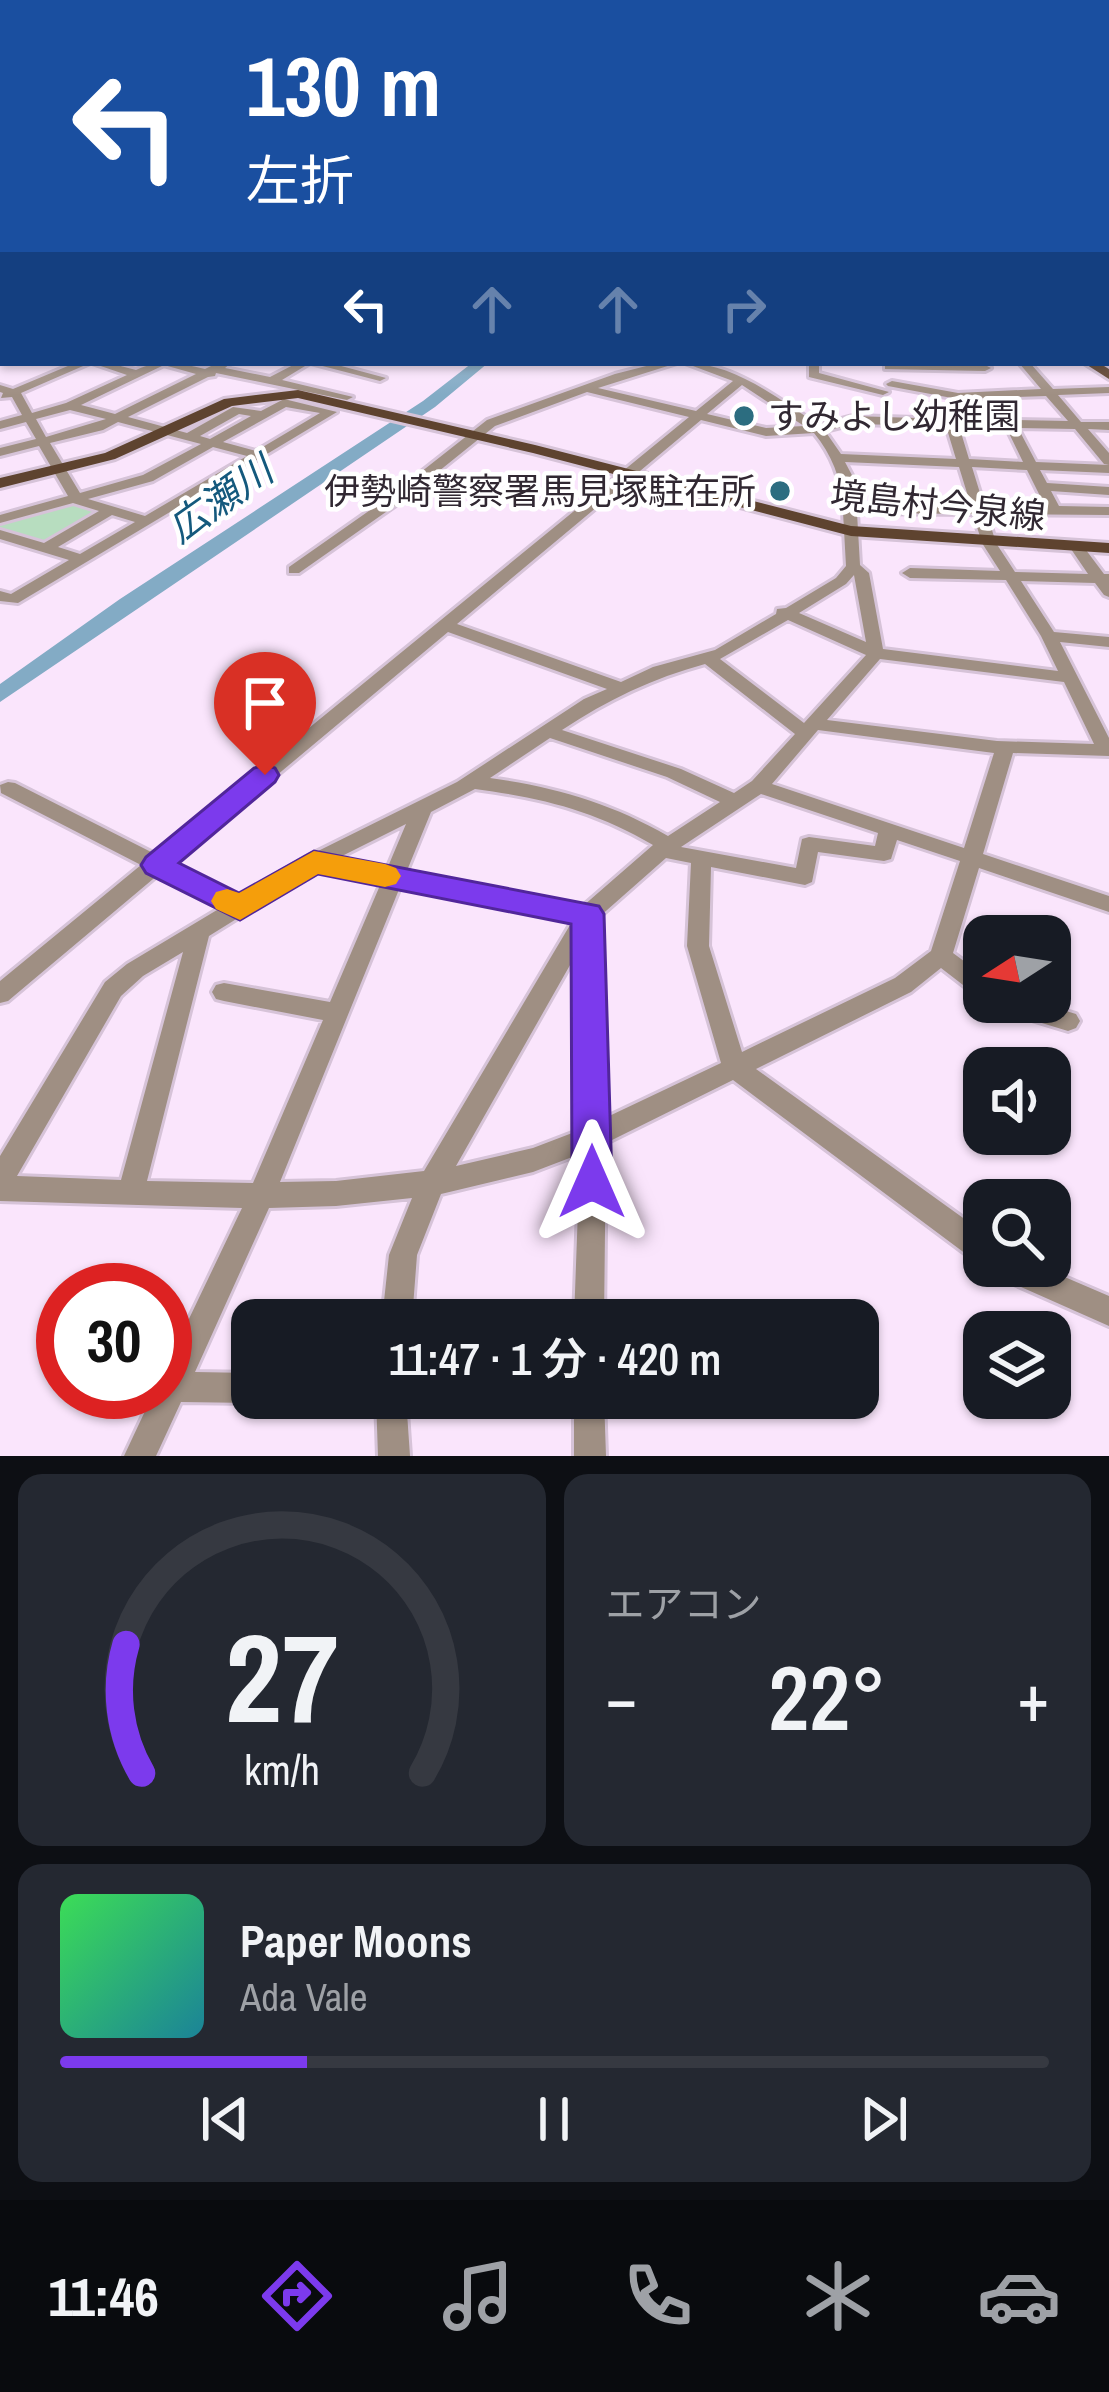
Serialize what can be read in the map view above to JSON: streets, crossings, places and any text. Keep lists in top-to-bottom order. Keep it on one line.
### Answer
{"streets":{"main road":["境島村今泉線"]},"water":["広瀬川"],"places":["すみよし幼稚園","伊勢崎警察署馬見塚駐在所"],"north":"left","page":{"turn":["130 m","左折"],"limit":"30","trip":"11:47 · 1 分 · 420 m","tile":"エアコン","heat":["−","22°","+"],"song":["Paper Moons","Ada Vale"],"tabs":"11:46","gauge":["27","km/h"]}}
